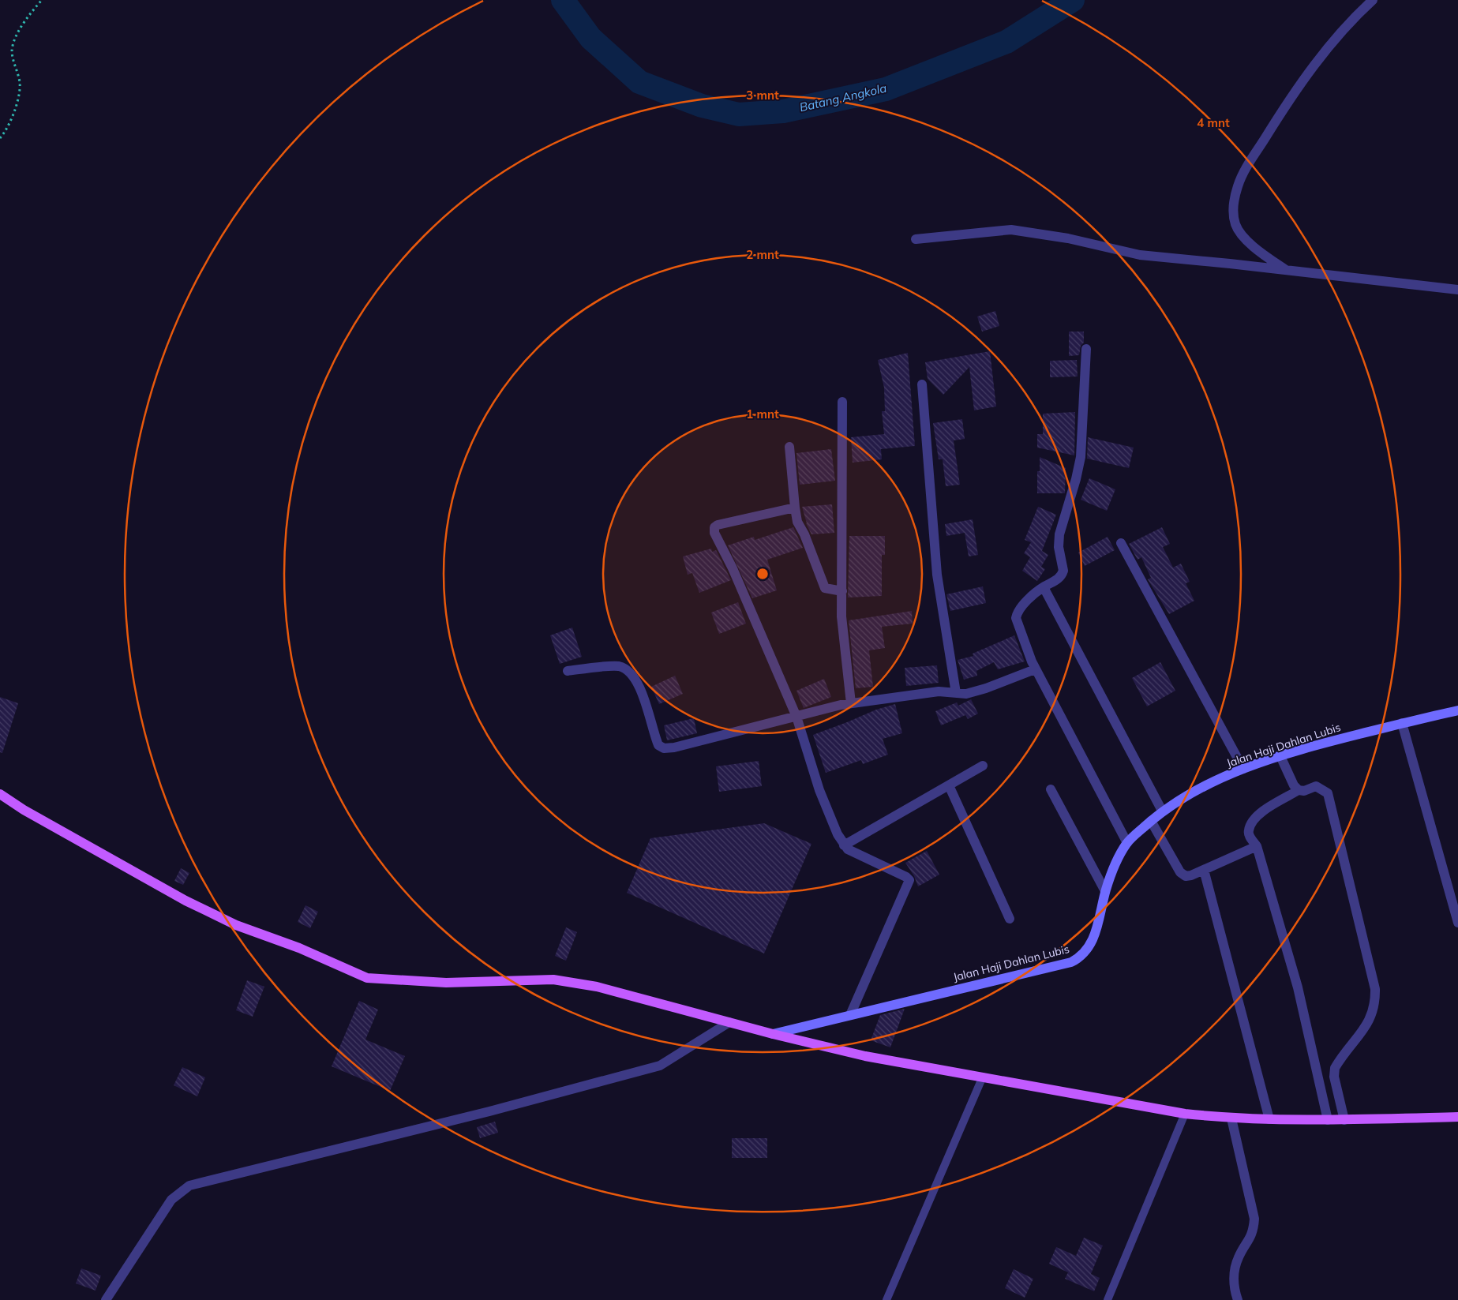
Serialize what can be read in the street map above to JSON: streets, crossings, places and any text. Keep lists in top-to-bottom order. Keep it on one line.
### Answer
{"streets":{"street":["Jalan Haji Dahlan Lubis"]},"water":["Batang Angkola"],"rings":["3 mnt","4 mnt","2 mnt","1 mnt"]}
